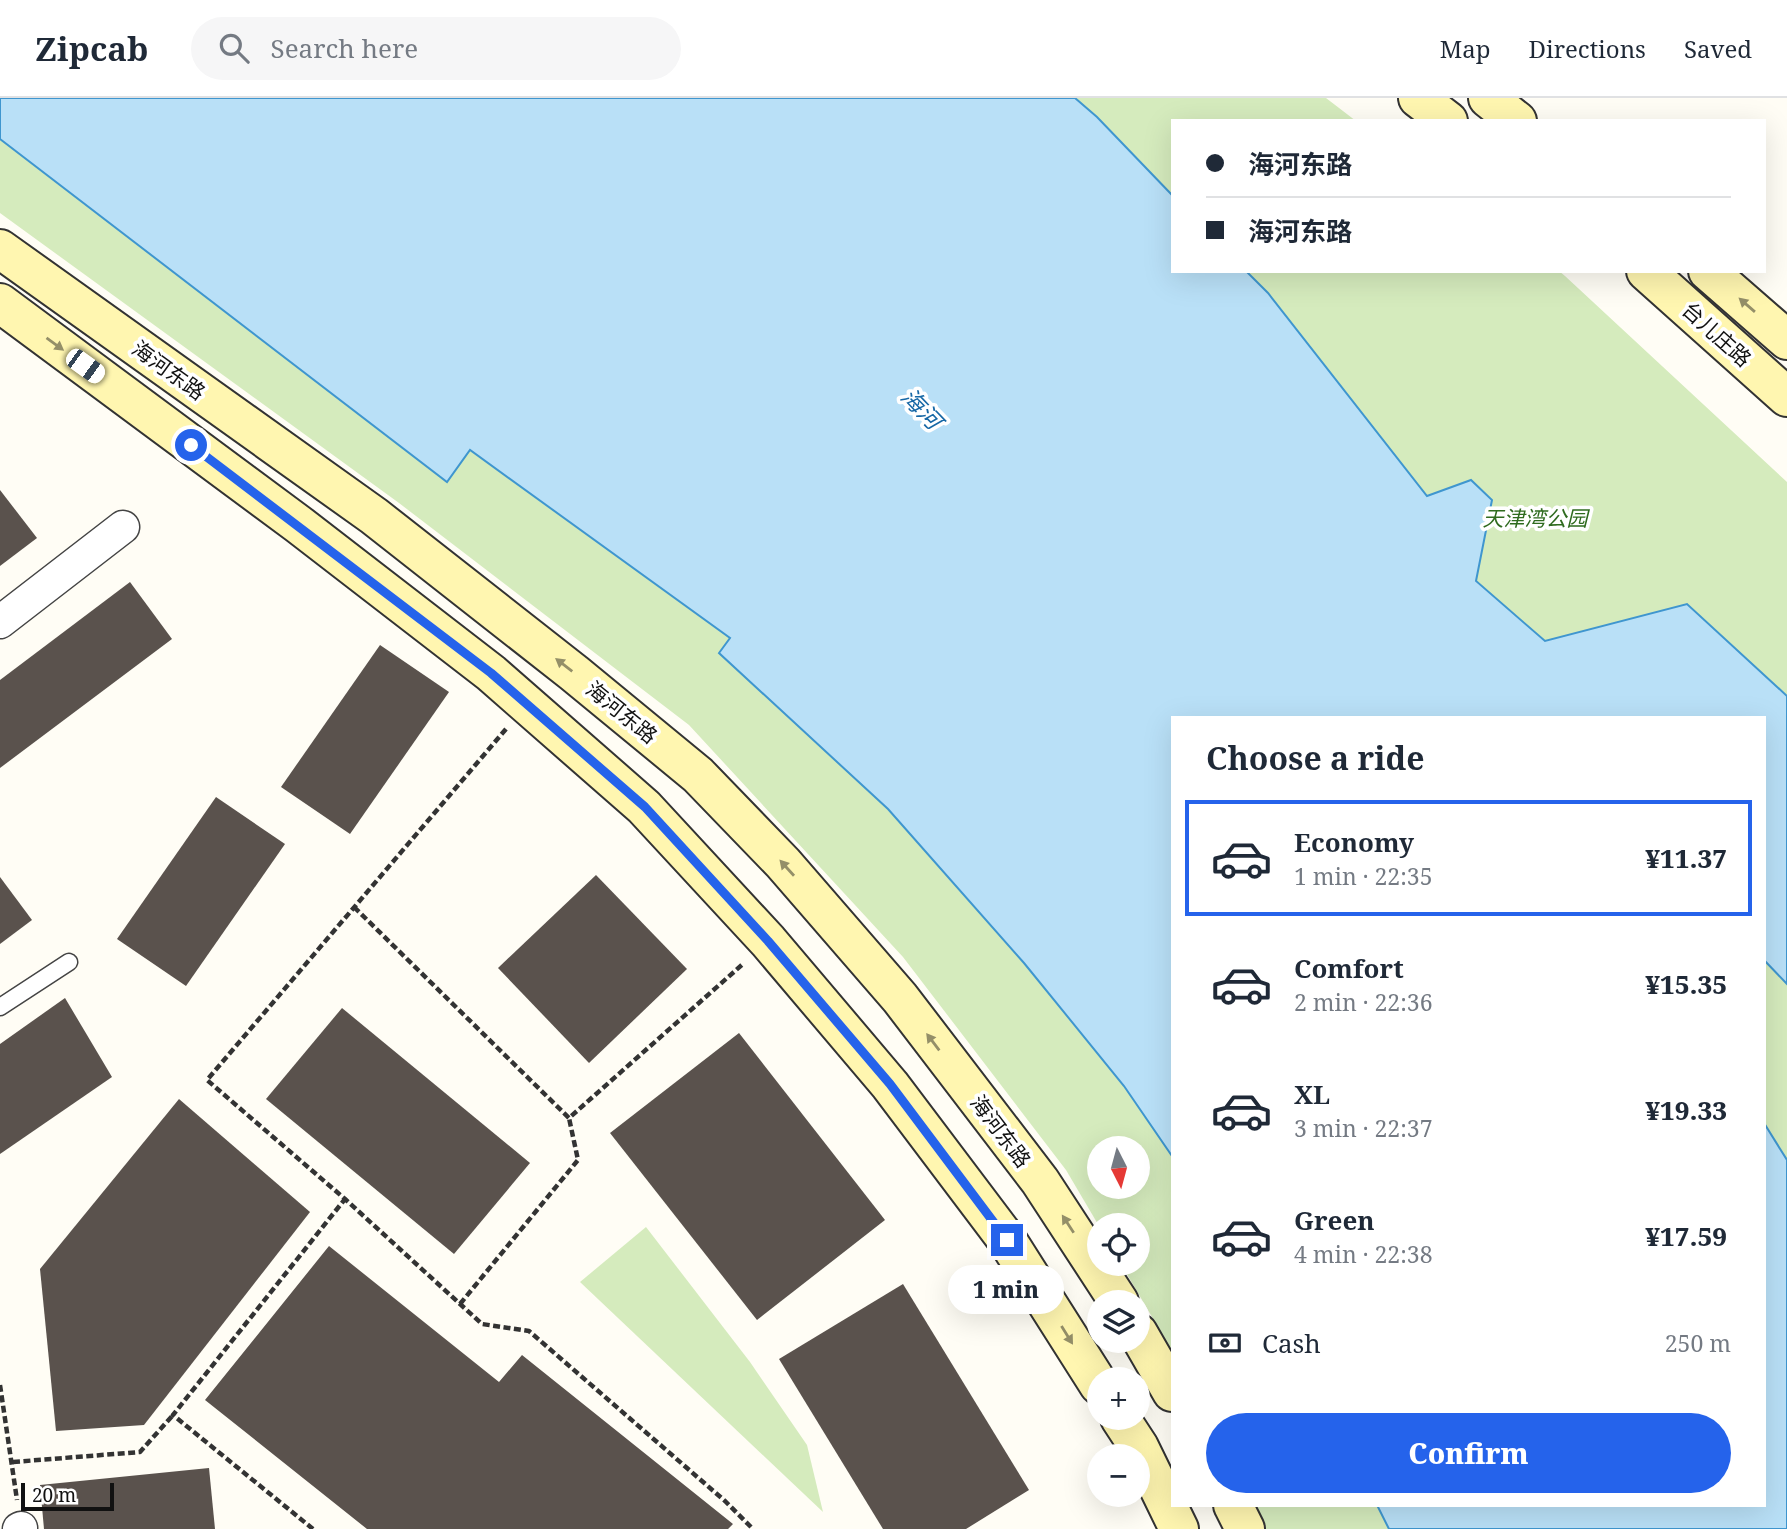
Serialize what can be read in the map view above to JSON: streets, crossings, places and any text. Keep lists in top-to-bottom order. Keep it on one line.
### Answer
{"streets":{"main road":["台儿庄路","海河东路"]},"water":["海河"],"parks":["天津湾公园"],"scale_bar":"20 m","north":"bottom","page":{"header":"Zipcab","search":"Search here","nav":["Map","Directions","Saved"],"banner":["海河东路","海河东路"],"heading":"Choose a ride","list":[{"name":"Economy","note":"1 min · 22:35","value":"¥11.37"},{"name":"Comfort","note":"2 min · 22:36","value":"¥15.35"},{"name":"XL","note":"3 min · 22:37","value":"¥19.33"},{"name":"Green","note":"4 min · 22:38","value":"¥17.59"}],"map_buttons":["+","−"],"bubble":"1 min","pay":["Cash","250 m"],"buttons":"Confirm","scale":"20 m"}}
